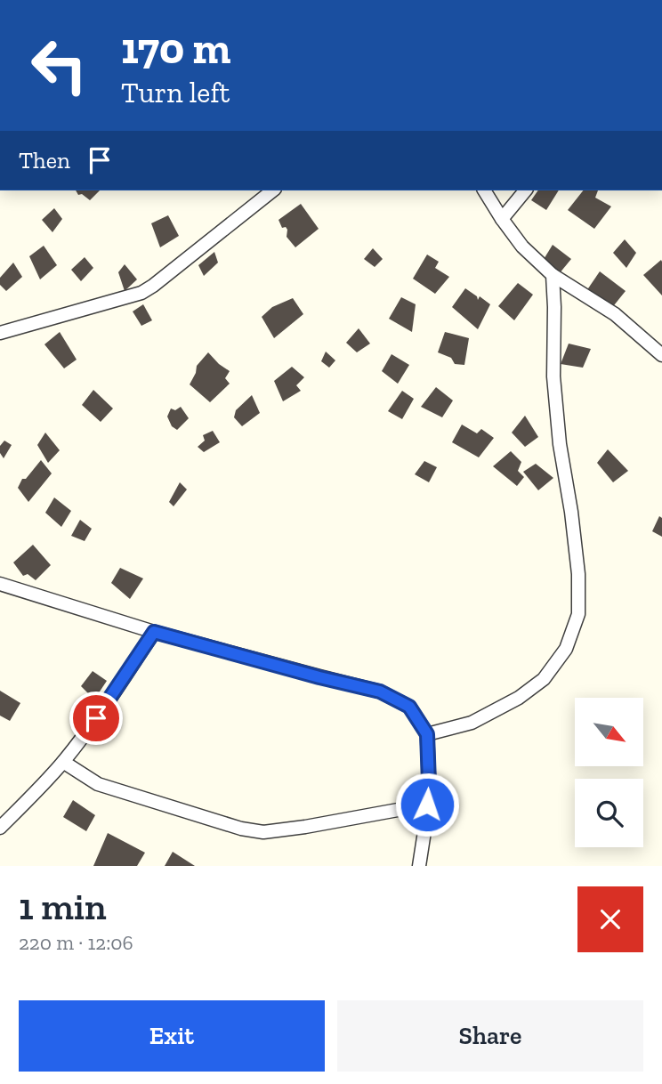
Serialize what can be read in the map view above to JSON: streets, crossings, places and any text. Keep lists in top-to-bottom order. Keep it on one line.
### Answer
{"north":"bottom right","page":{"turn":["170 m","Turn left"],"then":"Then","heading":["1 min","220 m · 12:06"],"buttons":["Exit","Share"]}}
